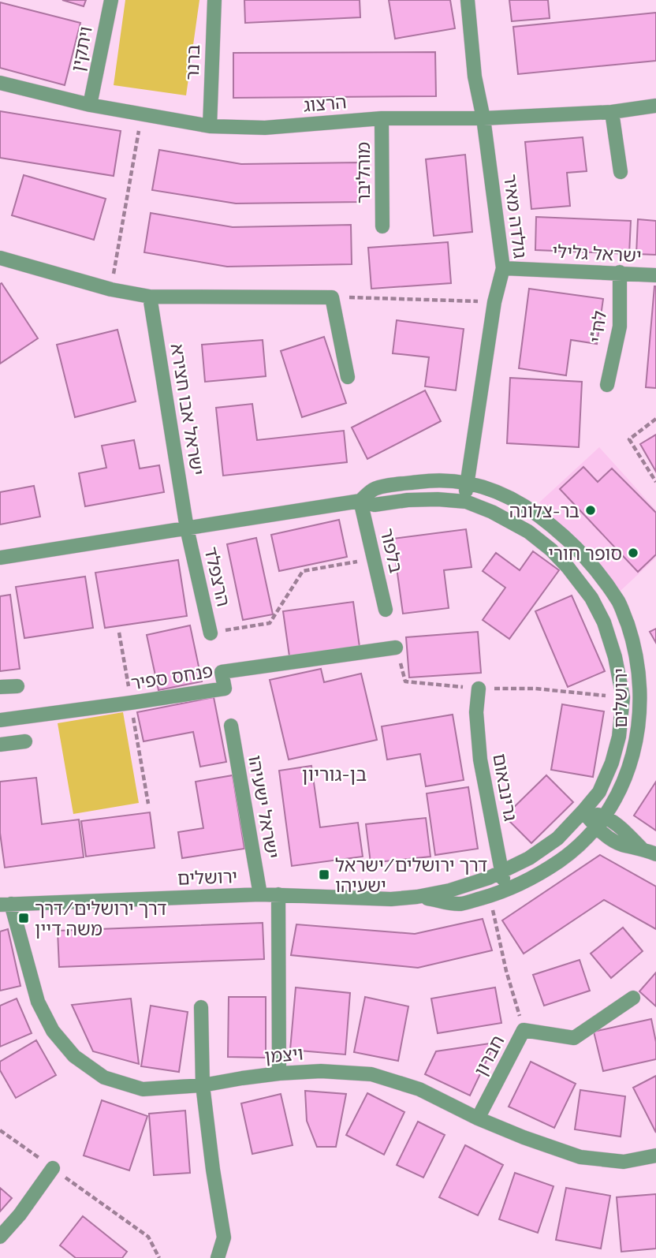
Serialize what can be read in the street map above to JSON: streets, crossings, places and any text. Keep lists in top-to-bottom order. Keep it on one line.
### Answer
{"streets":{"street":["ויתקין","ברנר","הרצוג","מוהליבר","גולדה מאיר","ישראל גלילי","לח\"י","ישראל אבו חצירא","בלפור","הרצפלד","פנחס ספיר","ירושלים","גרינבאום","ישראל ישעיהו","ויצמן","חברון"]},"crossings":[["ויתקין","הרצוג"],["ברנר","הרצוג"],["הרצוג","מוהליבר"],["הרצוג","גולדה מאיר"],["גולדה מאיר","ישראל גלילי"],["גולדה מאיר","ירושלים"],["ישראל גלילי","לח\"י"],["ישראל אבו חצירא","הרצפלד"],["ישראל אבו חצירא","ירושלים"],["בלפור","ירושלים"],["הרצפלד","ירושלים"],["ירושלים","גרינבאום"],["ירושלים","ישראל ישעיהו"],["ירושלים","ויצמן"],["ויצמן","חברון"]],"districts":["בן-גוריון"],"places":{"other":["בר-צלונה","סופר חורי"],"transit":["דרך ירושלים/ישראל ישעיהו","דרך ירושלים/דרך משה דיין"]}}
